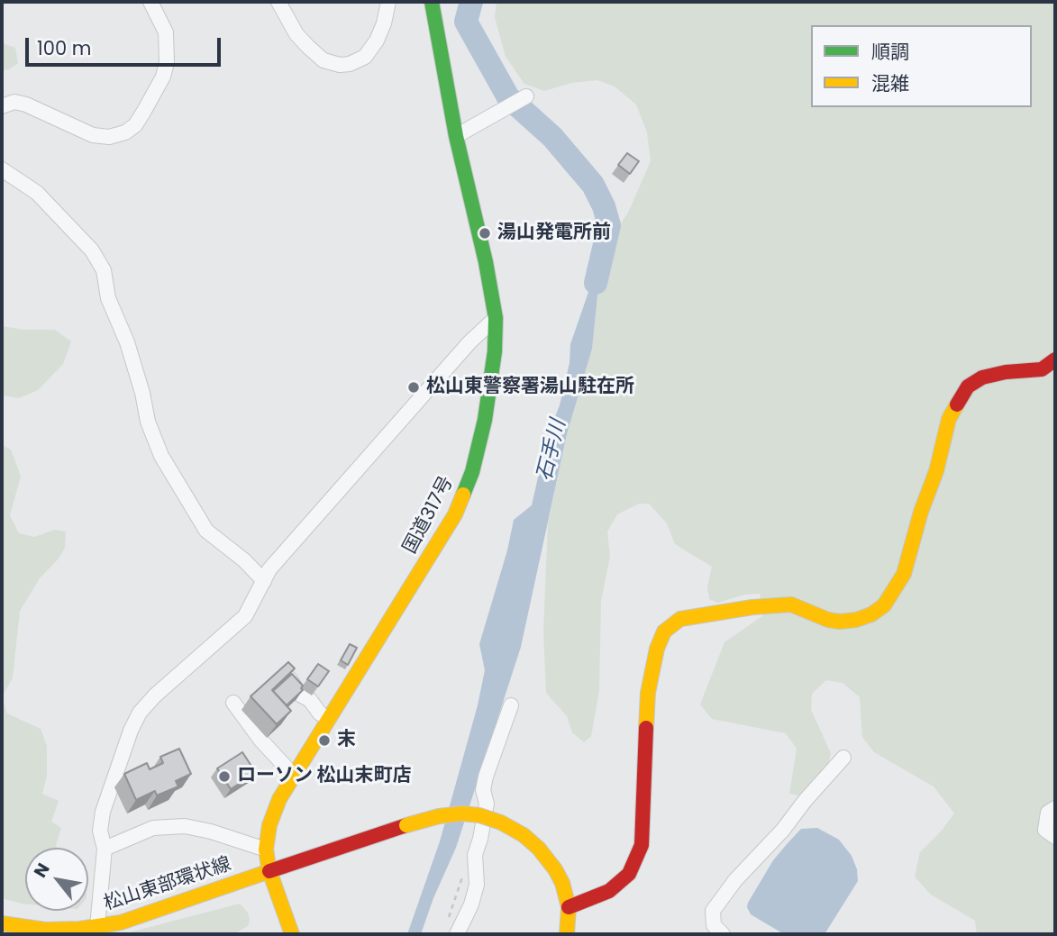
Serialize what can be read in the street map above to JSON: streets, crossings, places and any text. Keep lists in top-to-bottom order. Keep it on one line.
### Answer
{"streets":{"main road":["国道317号","松山東部環状線"]},"crossings":[["国道317号","松山東部環状線"]],"water":["石手川"],"places":["湯山発電所前","松山東警察署湯山駐在所","末","ローソン 松山末町店"],"legend":["順調","混雑"],"scale_bar":"100 m","north":"top left"}
